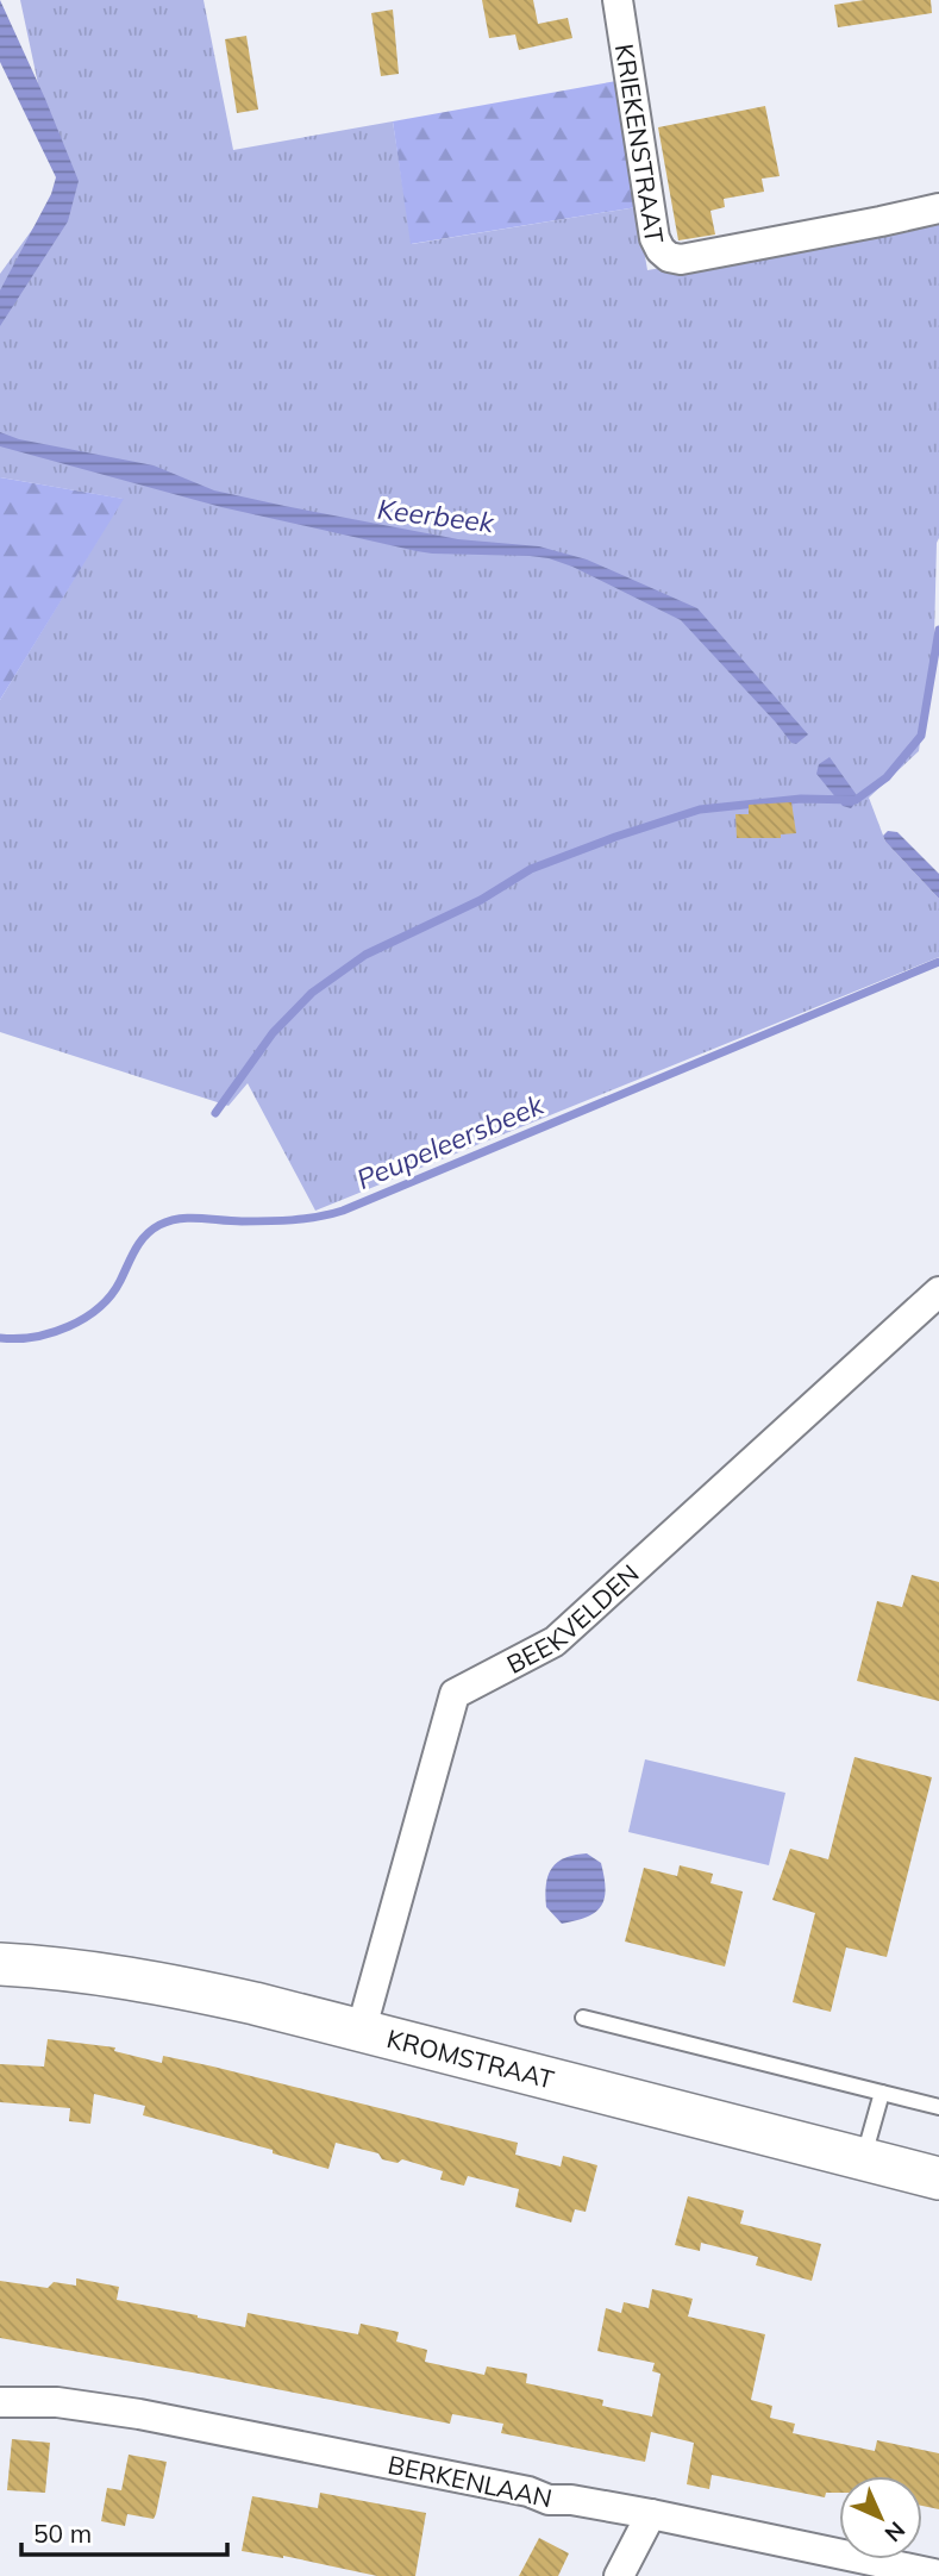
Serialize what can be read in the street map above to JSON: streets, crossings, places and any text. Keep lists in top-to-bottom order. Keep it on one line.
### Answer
{"streets":{"main road":["KROMSTRAAT"],"street":["KRIEKENSTRAAT","BEEKVELDEN","BERKENLAAN"]},"crossings":[["BEEKVELDEN","KROMSTRAAT"]],"water":["Keerbeek","Peupeleersbeek"],"scale_bar":"50 m","north":"bottom right"}
